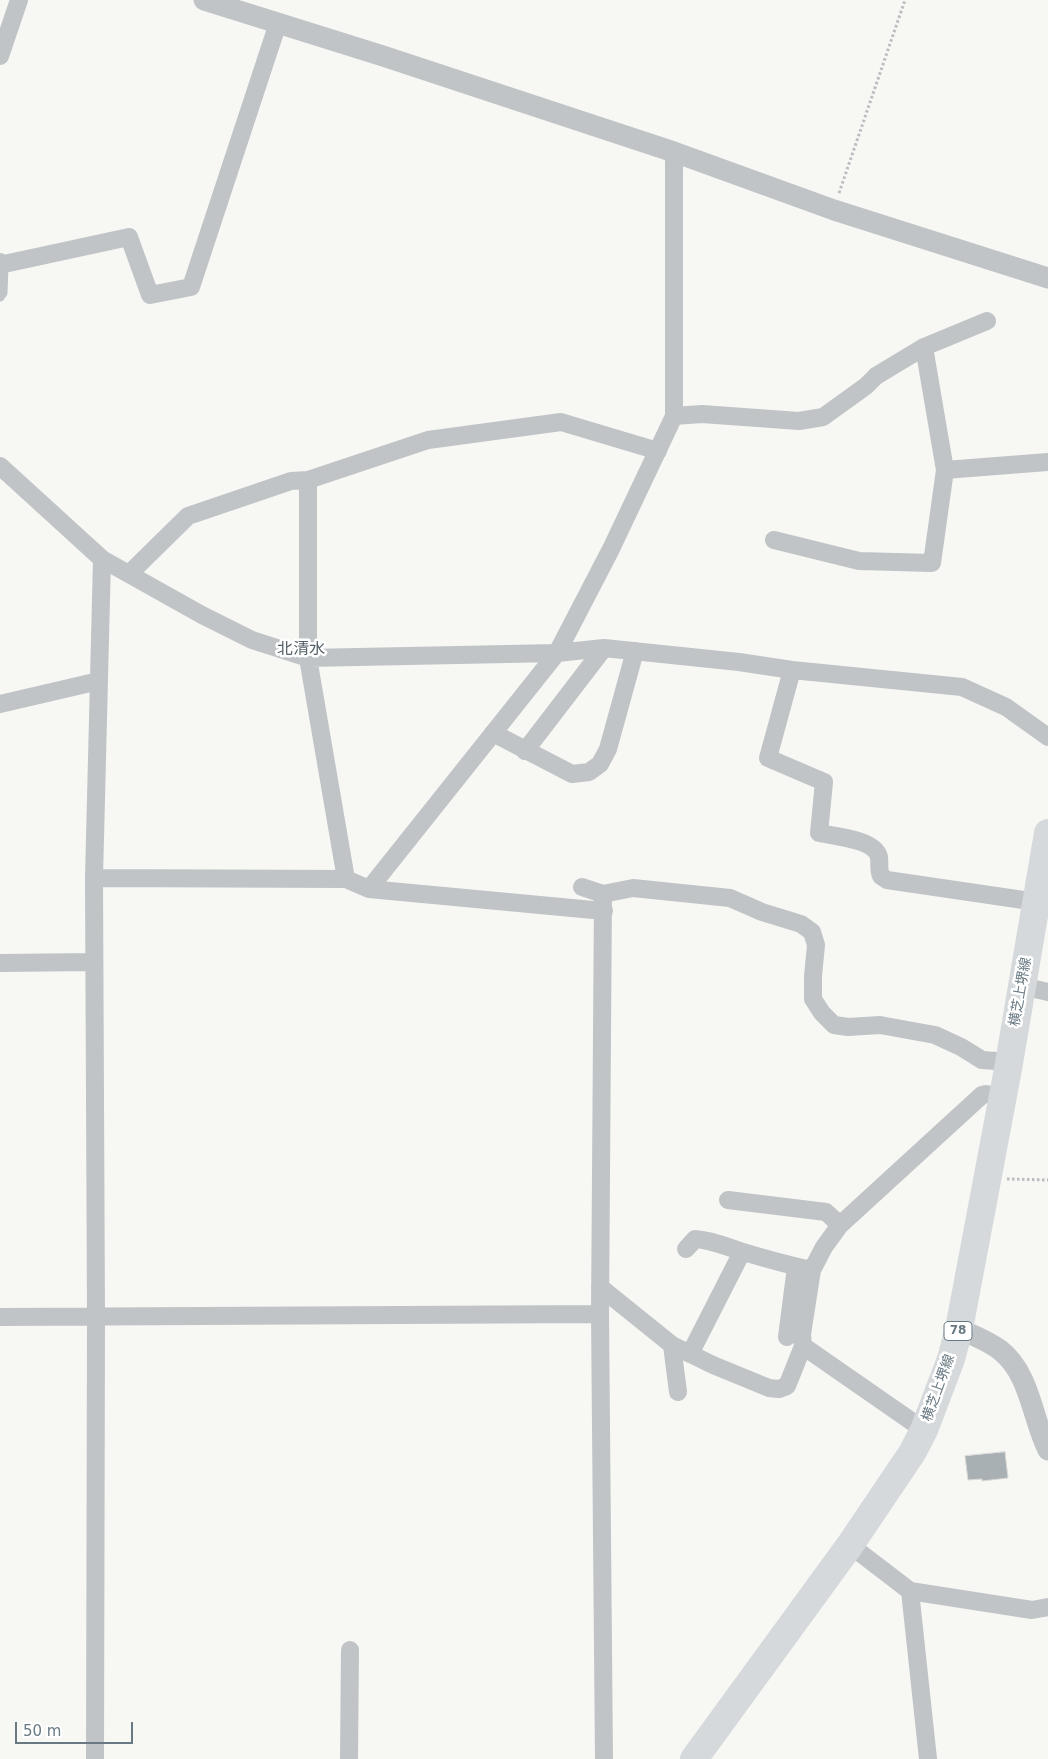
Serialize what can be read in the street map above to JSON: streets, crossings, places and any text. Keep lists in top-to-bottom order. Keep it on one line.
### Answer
{"streets":{"main road":["横芝上堺線","78"]},"districts":["北清水"],"scale_bar":"50 m"}
